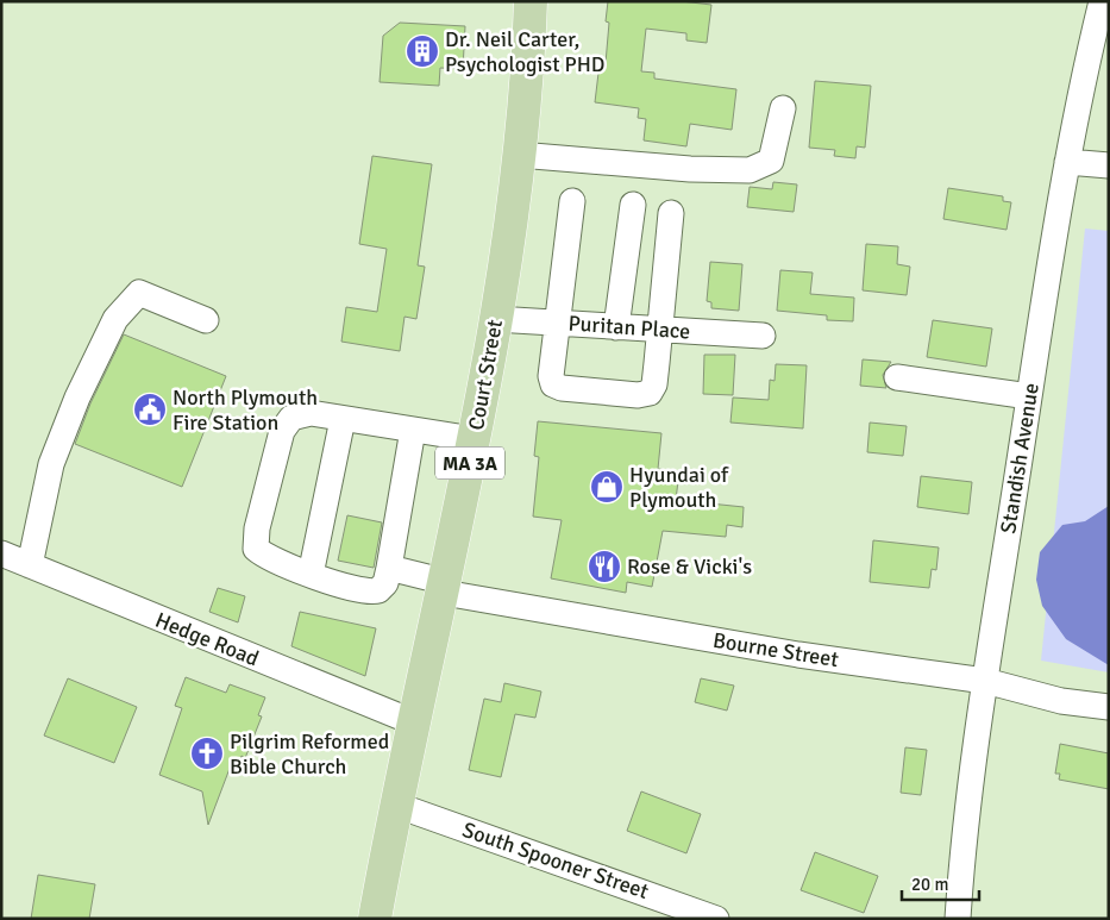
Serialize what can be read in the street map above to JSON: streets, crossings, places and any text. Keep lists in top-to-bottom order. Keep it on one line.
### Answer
{"streets":{"main road":["Court Street","MA 3A"],"street":["Puritan Place","Standish Avenue","Hedge Road","Bourne Street","South Spooner Street"]},"crossings":[["Puritan Place","Court Street"],["Court Street","Hedge Road"],["Court Street","Bourne Street"],["Court Street","South Spooner Street"],["Standish Avenue","Bourne Street"]],"places":{"building":["Dr. Neil Carter, Psychologist PHD"],"public building":["North Plymouth Fire Station"],"shop":["Hyundai of Plymouth"],"restaurant":["Rose & Vicki's"],"church":["Pilgrim Reformed Bible Church"]},"scale_bar":"20 m"}
